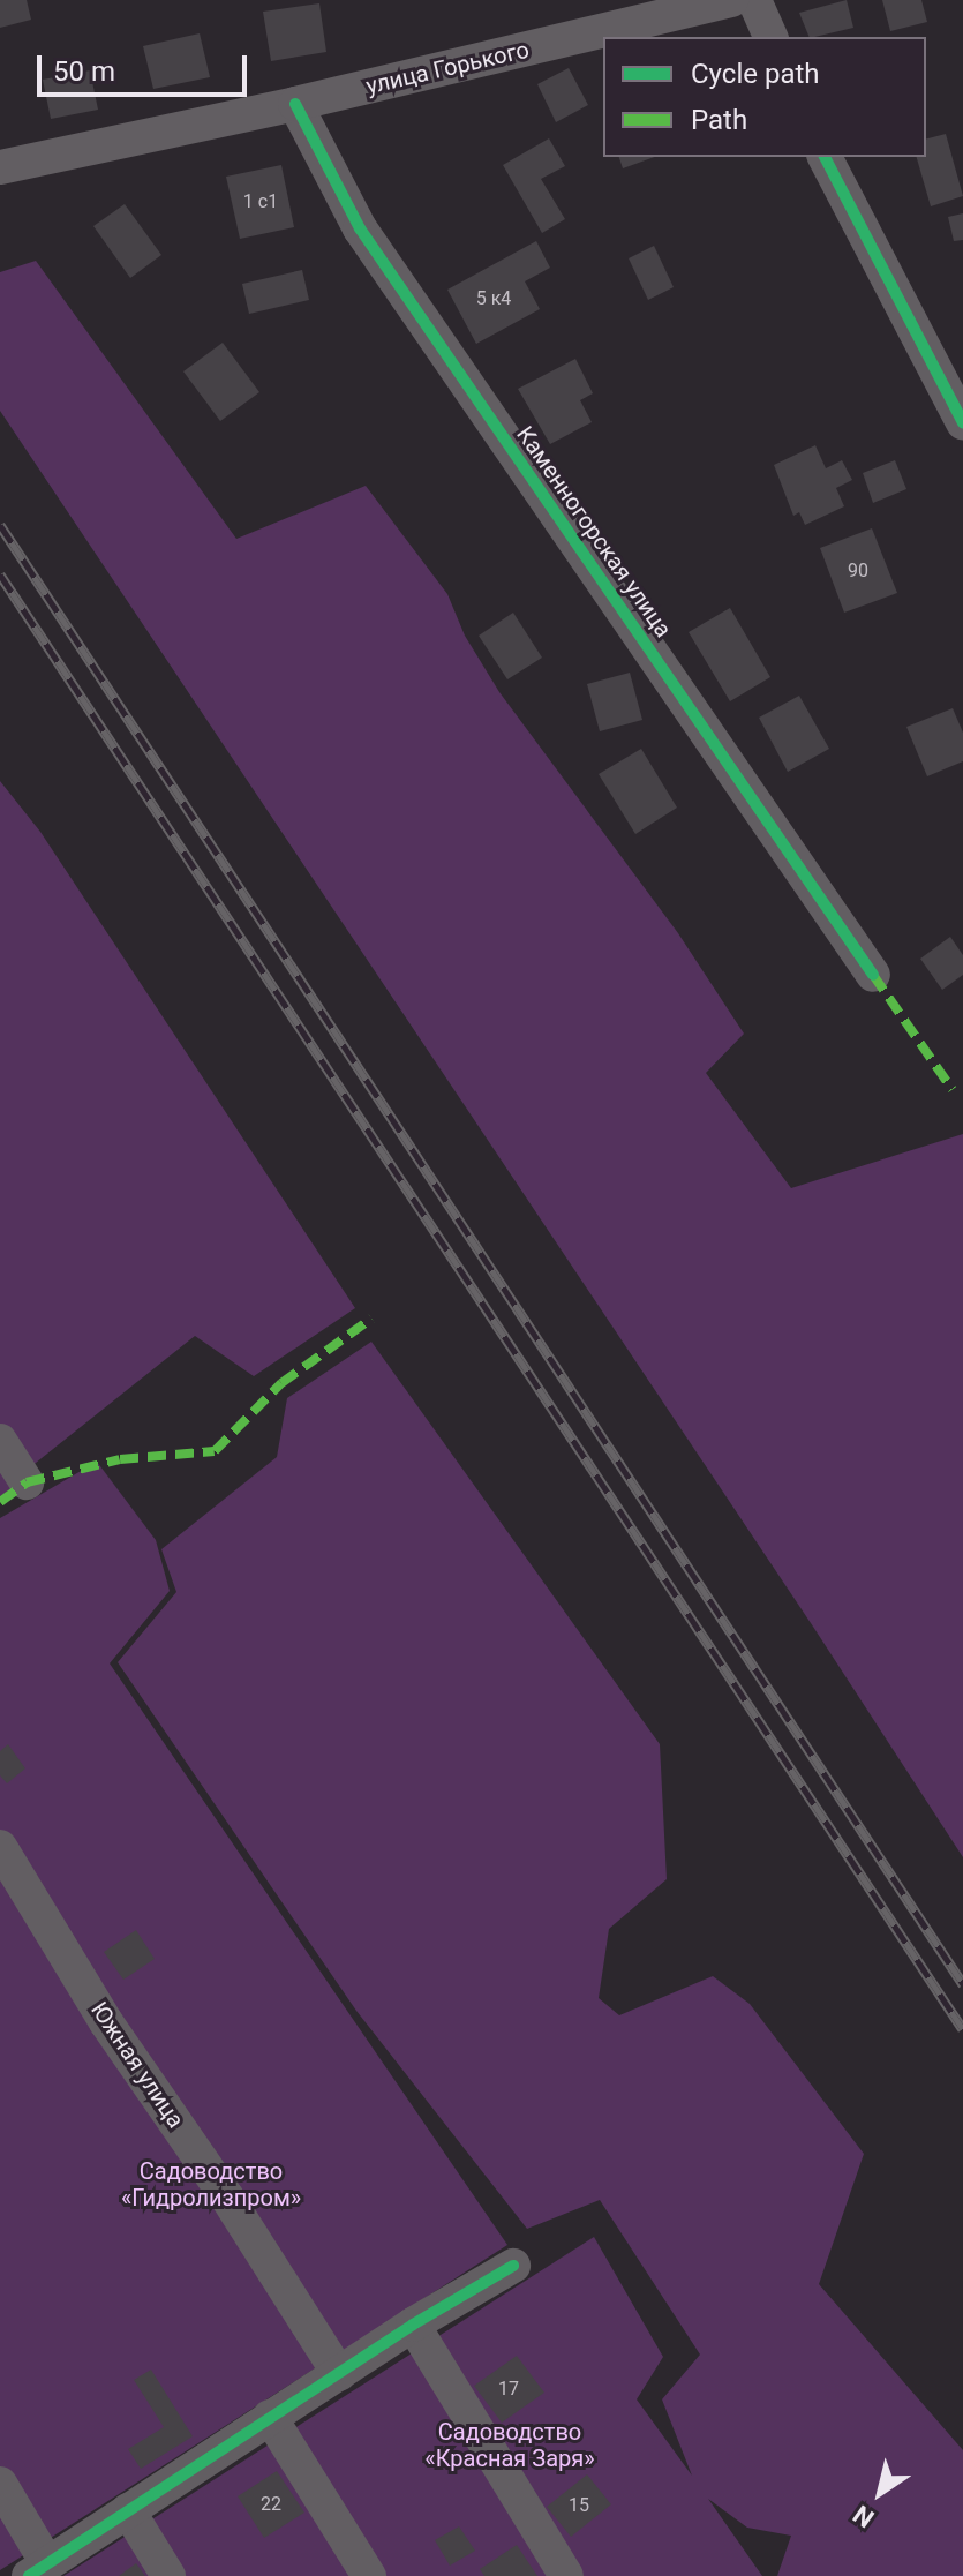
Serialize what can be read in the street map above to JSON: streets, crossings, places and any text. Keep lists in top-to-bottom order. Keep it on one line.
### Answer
{"streets":{"street":["улица Горького","Каменногорская улица","Южная улица"]},"crossings":[["улица Горького","Каменногорская улица"]],"parks":["Садоводство «Гидролизпром»","Садоводство «Красная Заря»"],"house_numbers":["1 с1","5 к4","90","17","22","15"],"legend":["Cycle path","Path"],"scale_bar":"50 m","north":"bottom left"}
